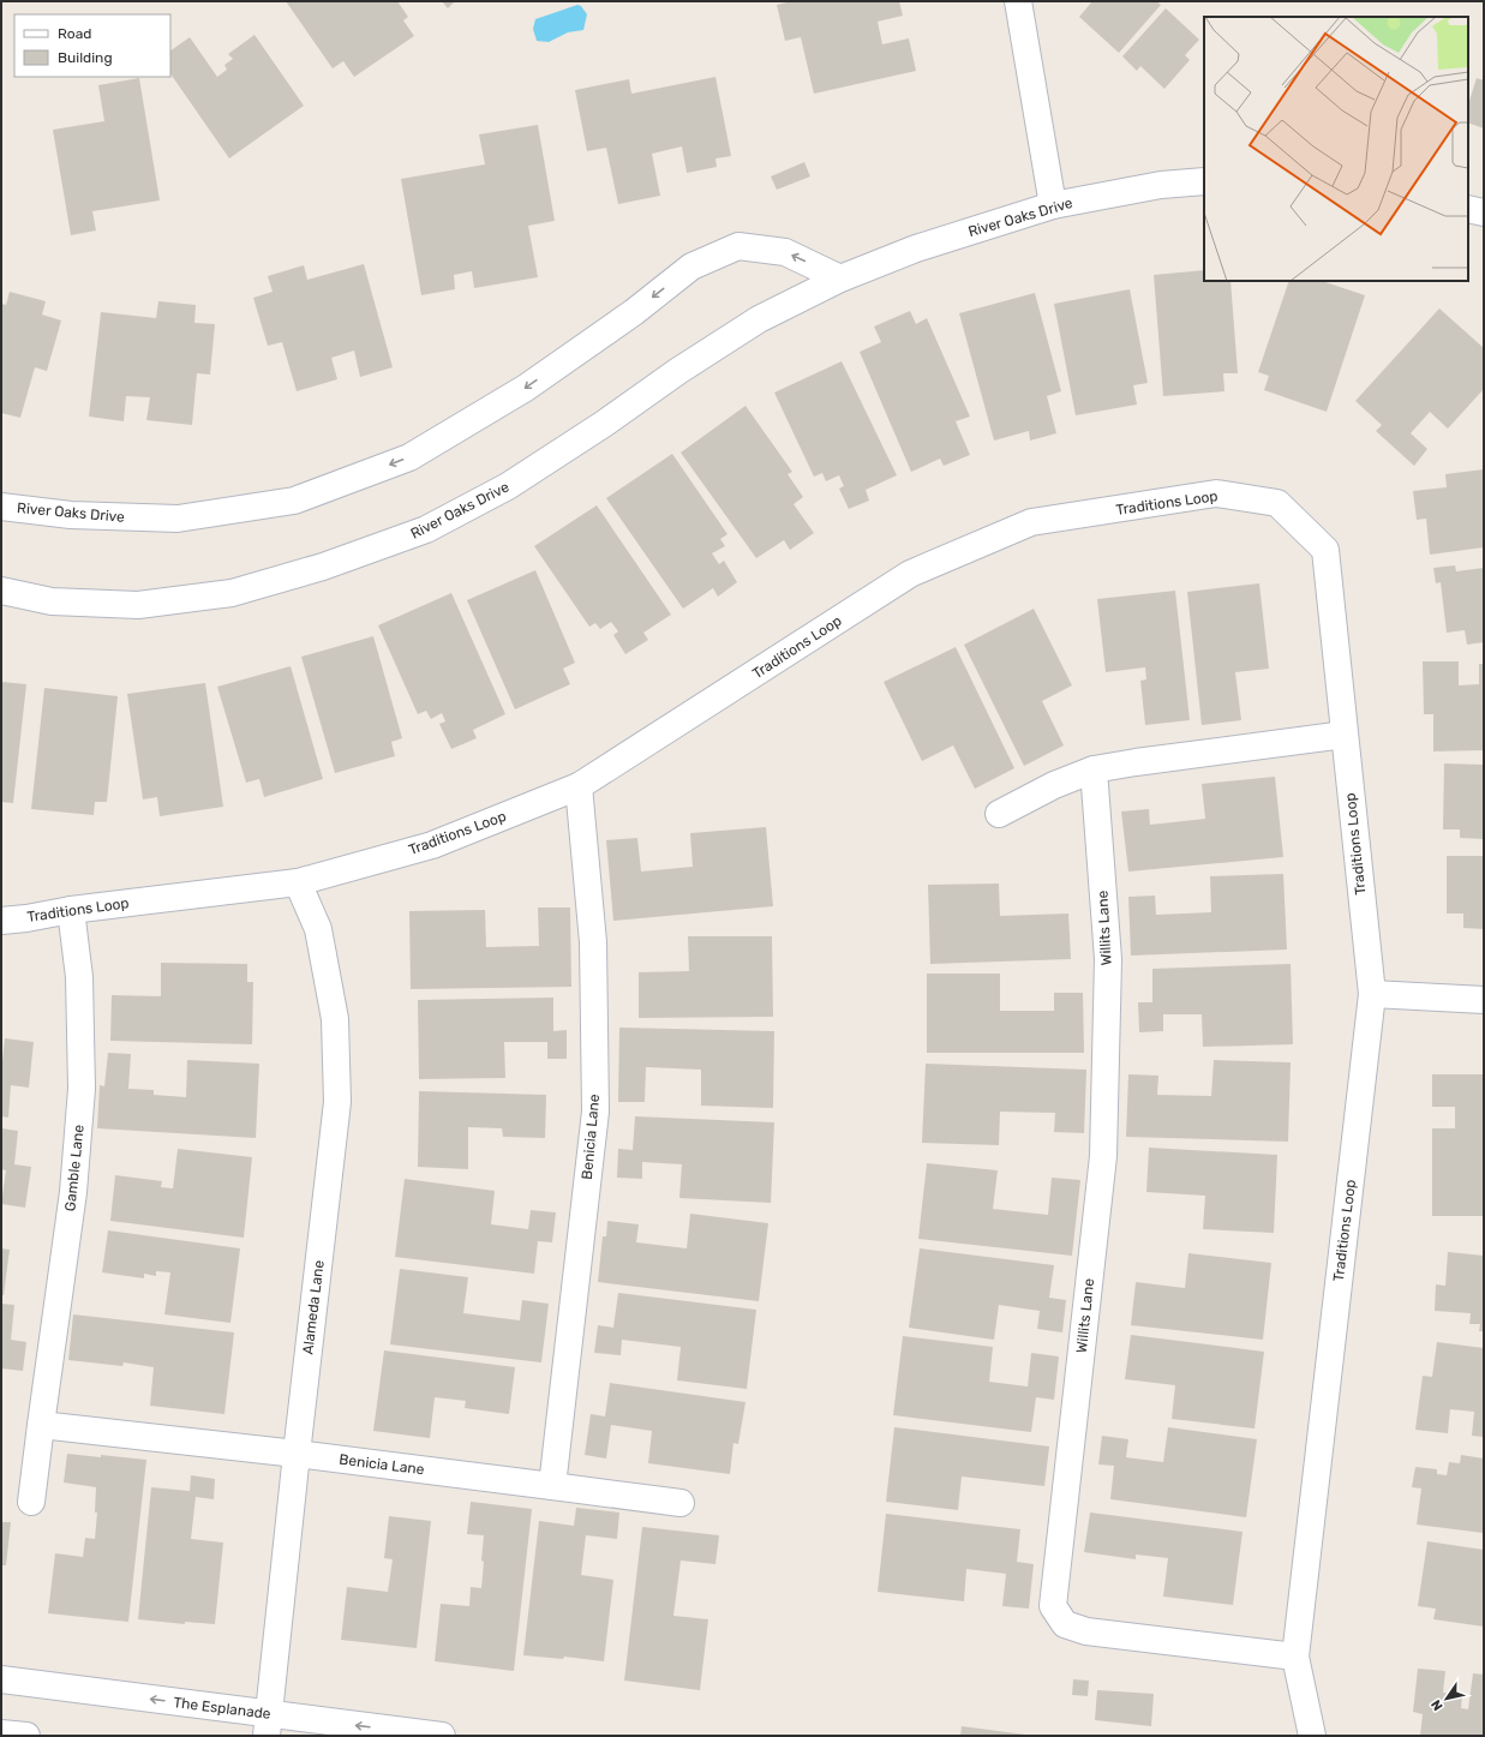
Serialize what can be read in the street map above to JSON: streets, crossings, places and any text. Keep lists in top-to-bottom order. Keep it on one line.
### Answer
{"streets":{"street":["River Oaks Drive","Traditions Loop","Willits Lane","Benicia Lane","Gamble Lane","Alameda Lane","The Esplanade"]},"crossings":[["Traditions Loop","Willits Lane"],["Traditions Loop","Benicia Lane"],["Traditions Loop","Gamble Lane"],["Traditions Loop","Alameda Lane"],["Benicia Lane","Alameda Lane"],["Alameda Lane","The Esplanade"]],"one_way":["The Esplanade"],"legend":["Road","Building"],"north":"bottom left"}
